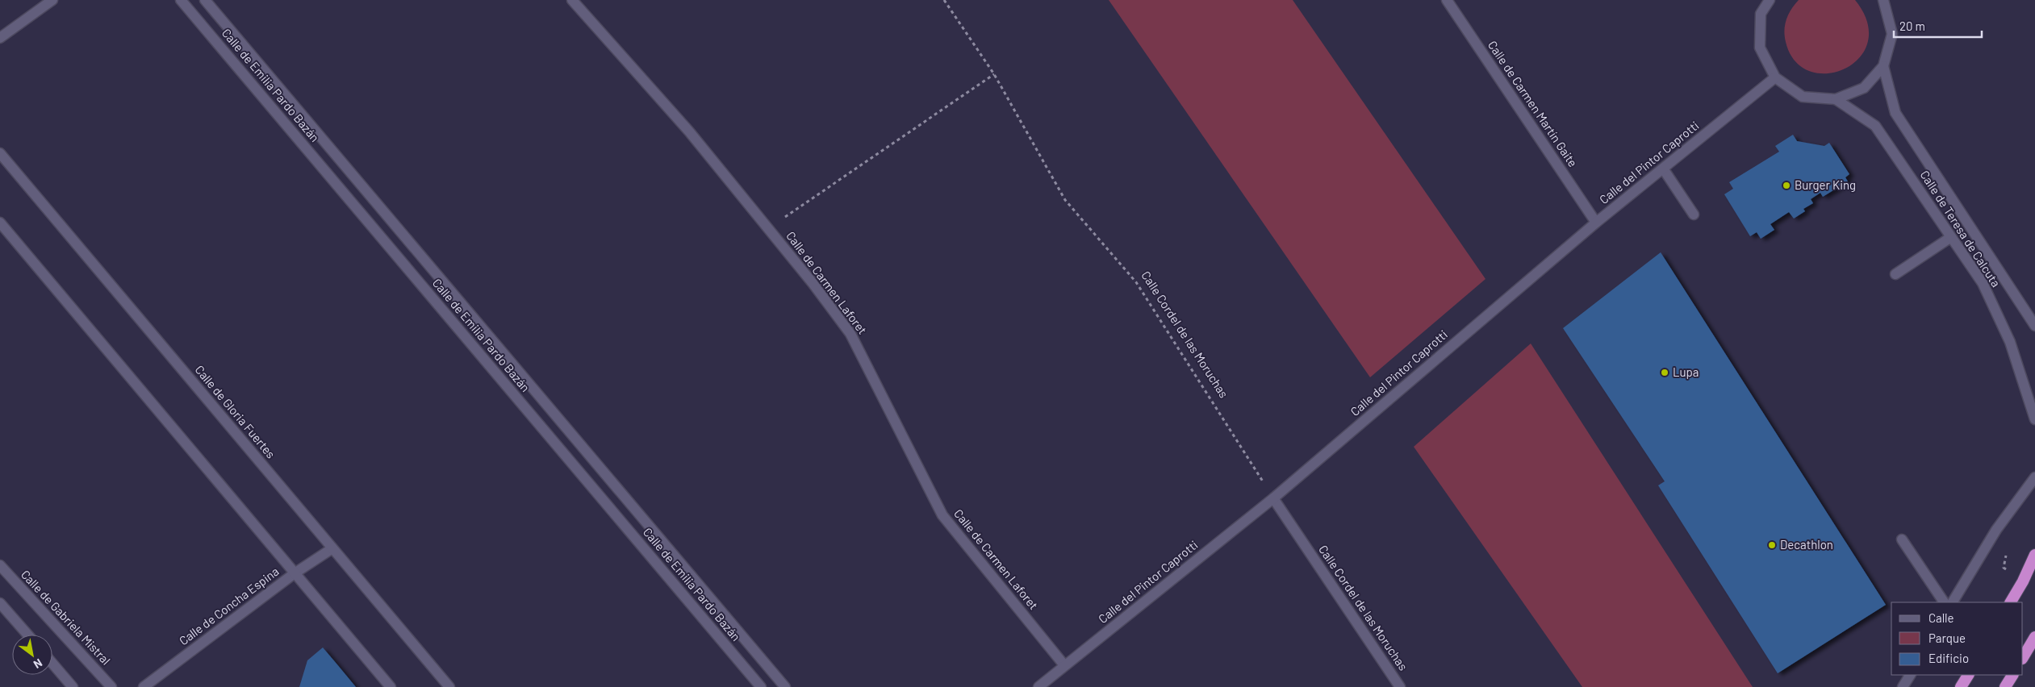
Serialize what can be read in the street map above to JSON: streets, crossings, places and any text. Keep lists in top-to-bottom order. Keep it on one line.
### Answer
{"streets":{"street":["Calle de Emilia Pardo Bazán","Calle de Carmen Martín Gaite","Calle del Pintor Caprotti","Calle de Teresa de Calcuta","Calle de Carmen Laforet","Calle Cordel de las Moruchas","Calle de Gloria Fuertes","Calle de Concha Espina","Calle de Gabriela Mistral"]},"crossings":[["Calle de Carmen Martín Gaite","Calle del Pintor Caprotti"],["Calle del Pintor Caprotti","Calle de Carmen Laforet"],["Calle del Pintor Caprotti","Calle Cordel de las Moruchas"],["Calle de Gloria Fuertes","Calle de Concha Espina"]],"places":["Burger King","Lupa","Decathlon"],"legend":["Calle","Parque","Edificio"],"scale_bar":"20 m","north":"bottom right"}
